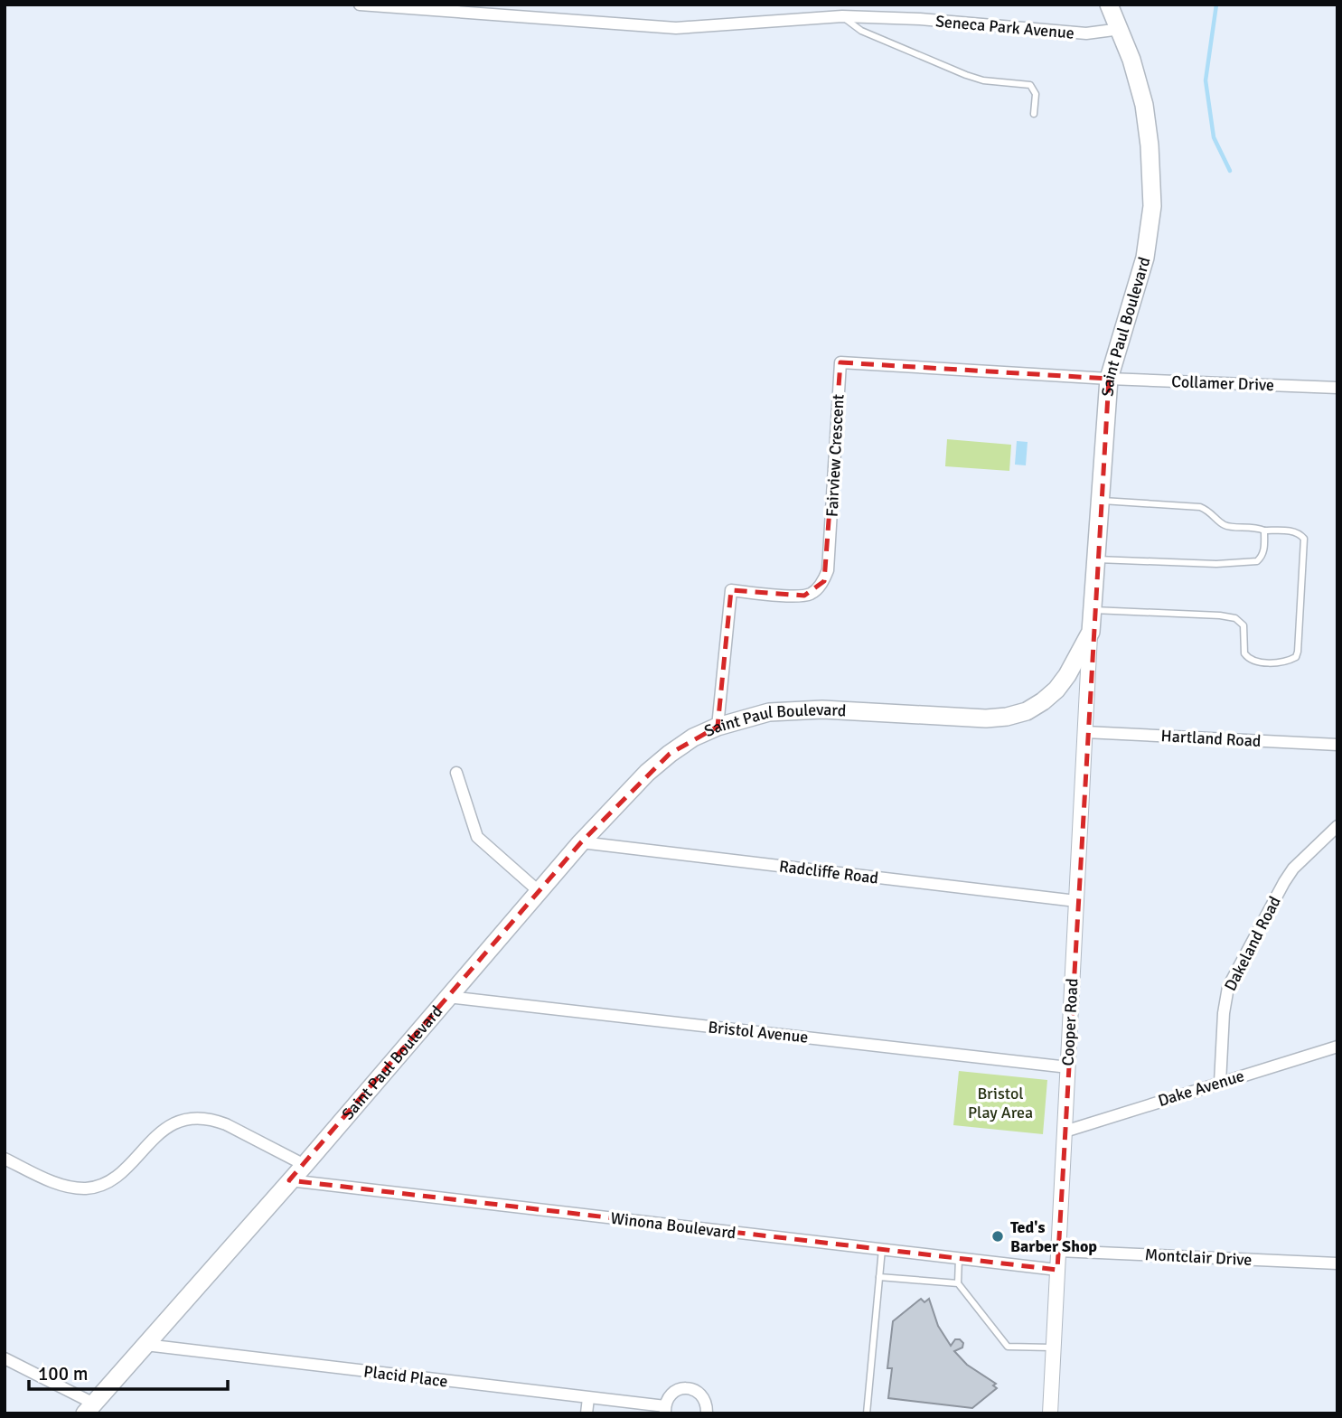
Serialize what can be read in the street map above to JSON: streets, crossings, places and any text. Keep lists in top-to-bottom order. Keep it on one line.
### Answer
{"streets":{"main road":["Saint Paul Boulevard"],"street":["Seneca Park Avenue","Collamer Drive","Fairview Crescent","Hartland Road","Radcliffe Road","Dakeland Road","Cooper Road","Bristol Avenue","Dake Avenue","Winona Boulevard","Montclair Drive","Placid Place"]},"crossings":[["Seneca Park Avenue","Saint Paul Boulevard"],["Saint Paul Boulevard","Collamer Drive"],["Saint Paul Boulevard","Fairview Crescent"],["Saint Paul Boulevard","Radcliffe Road"],["Saint Paul Boulevard","Cooper Road"],["Saint Paul Boulevard","Bristol Avenue"],["Saint Paul Boulevard","Winona Boulevard"],["Saint Paul Boulevard","Placid Place"],["Collamer Drive","Fairview Crescent"],["Hartland Road","Cooper Road"],["Radcliffe Road","Cooper Road"],["Dakeland Road","Dake Avenue"],["Cooper Road","Bristol Avenue"],["Cooper Road","Dake Avenue"],["Cooper Road","Winona Boulevard"],["Cooper Road","Montclair Drive"]],"parks":["Bristol Play Area"],"places":["Ted's Barber Shop"],"scale_bar":"100 m"}
